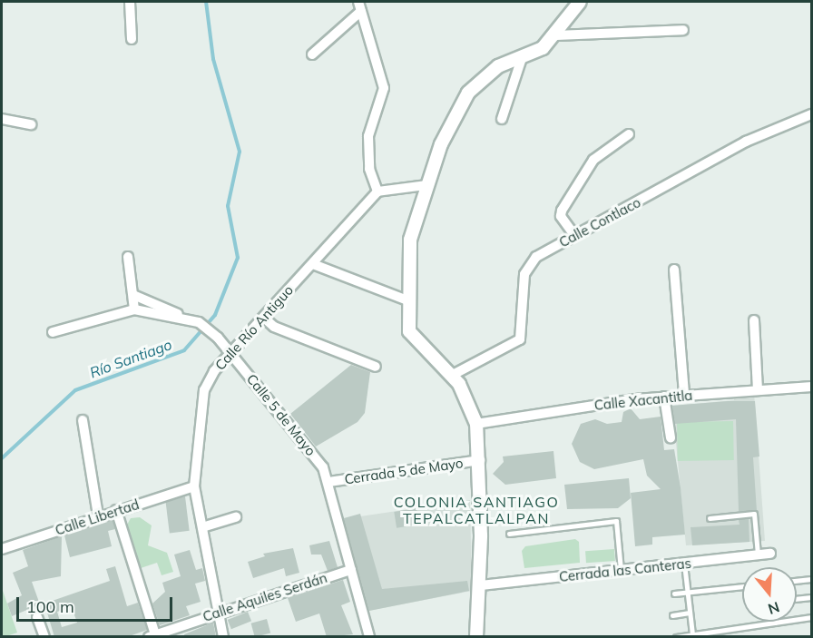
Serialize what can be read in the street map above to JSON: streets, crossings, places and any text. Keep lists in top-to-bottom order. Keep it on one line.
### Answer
{"streets":{"street":["Calle Contlaco","Calle Río Antiguo","Calle Xacantitla","Calle 5 de Mayo","Cerrada 5 de Mayo","Calle Libertad","Cerrada las Canteras","Calle Aquiles Serdán"]},"crossings":[["Calle Río Antiguo","Calle 5 de Mayo"],["Calle Río Antiguo","Calle Libertad"],["Calle Río Antiguo","Calle Aquiles Serdán"],["Calle 5 de Mayo","Cerrada 5 de Mayo"],["Calle 5 de Mayo","Calle Aquiles Serdán"]],"districts":["COLONIA SANTIAGO TEPALCATLALPAN"],"water":["Río Santiago"],"scale_bar":"100 m","north":"bottom"}
